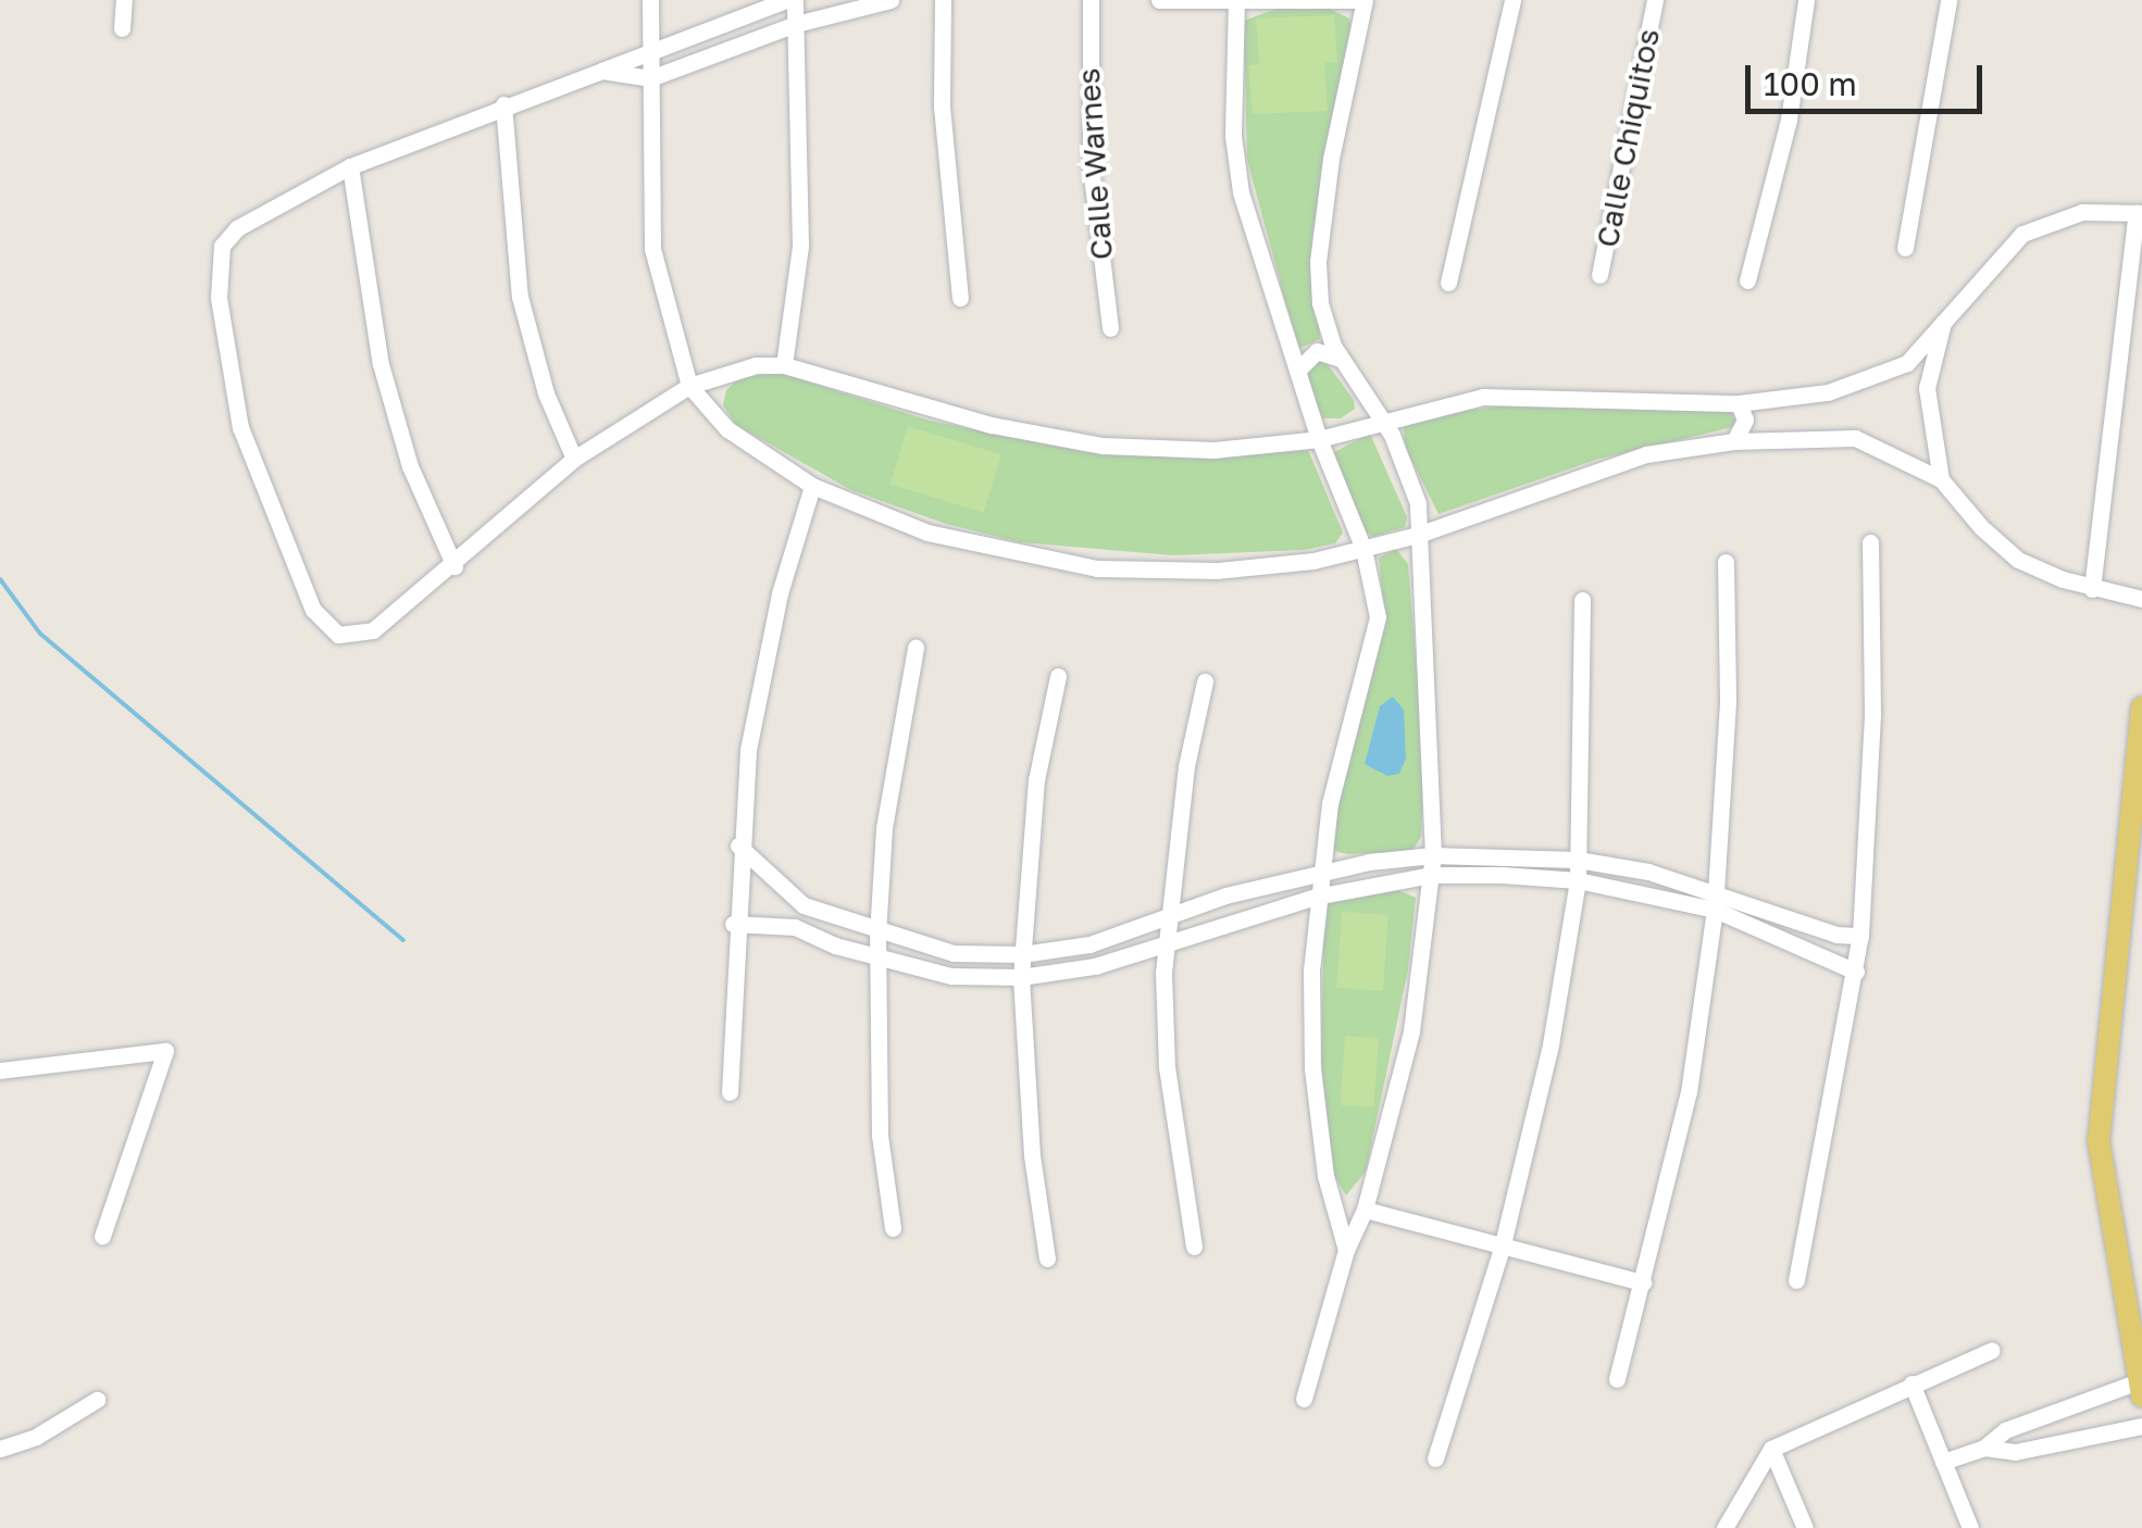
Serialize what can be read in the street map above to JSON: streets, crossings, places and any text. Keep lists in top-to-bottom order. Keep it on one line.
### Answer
{"streets":{"street":["Calle Chiquitos","Calle Warnes"]},"scale_bar":"100 m"}
